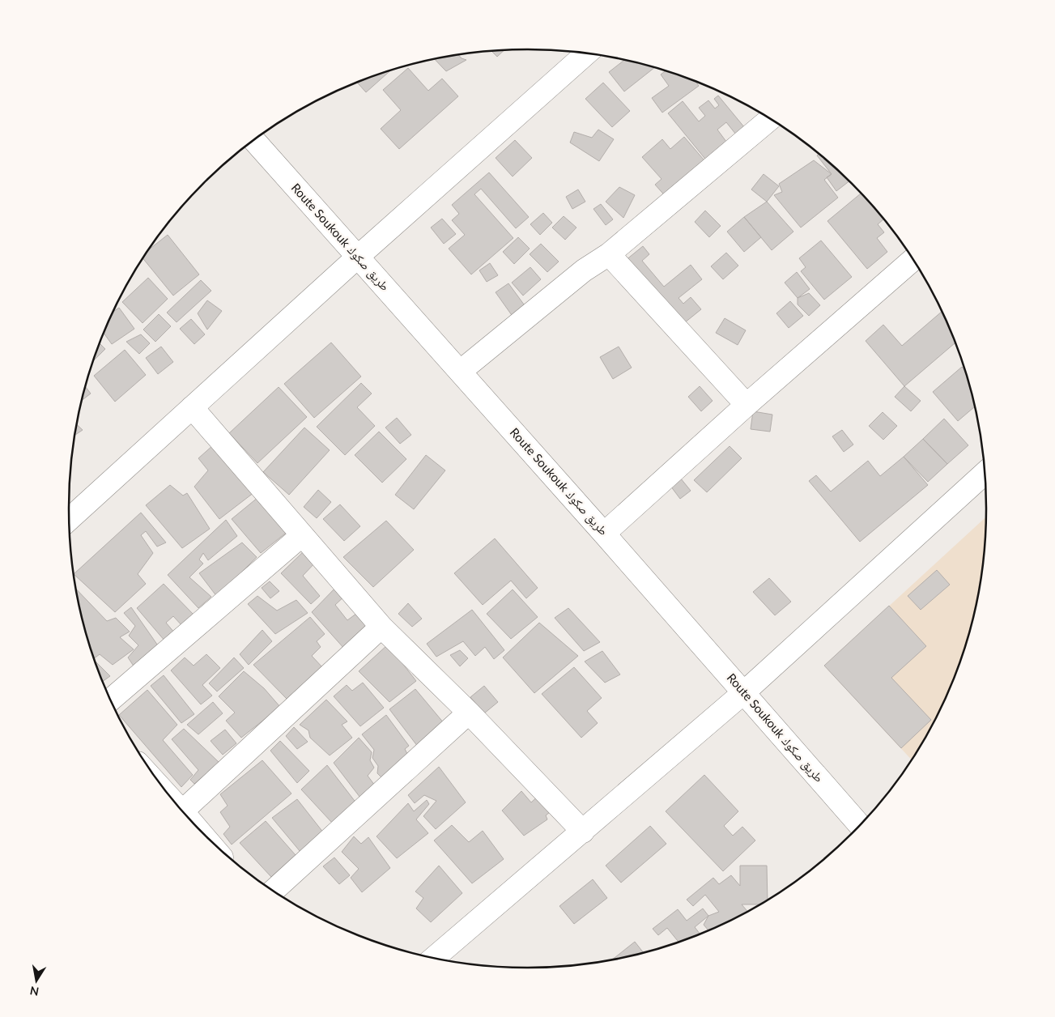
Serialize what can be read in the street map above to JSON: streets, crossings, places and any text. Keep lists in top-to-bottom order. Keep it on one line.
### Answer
{"streets":{"street":["Route Soukouk طريق صكوك"]},"north":"bottom"}
